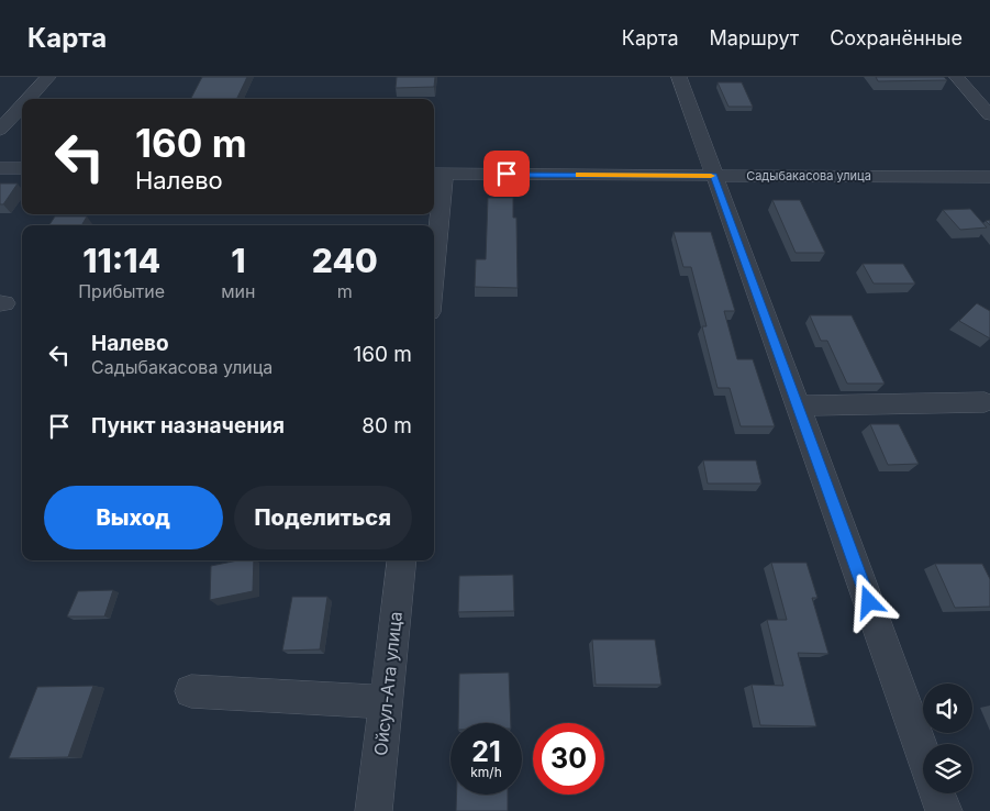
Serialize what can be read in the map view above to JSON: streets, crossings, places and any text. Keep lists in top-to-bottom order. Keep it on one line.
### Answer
{"streets":{"street":["Садыбакасова улица","Ойсул-Ата улица"]},"page":{"header":"Карта","nav":["Карта","Маршрут","Сохранённые"],"turn":["160 m","Налево"],"eta":["11:14","Прибытие","1","мин","240","m"],"list":[{"name":"Налево","note":"Садыбакасова улица","value":"160 m"},{"name":"Пункт назначения","value":"80 m"}],"buttons":["Выход","Поделиться"],"speed":"21 km/h","limit":"30"}}
